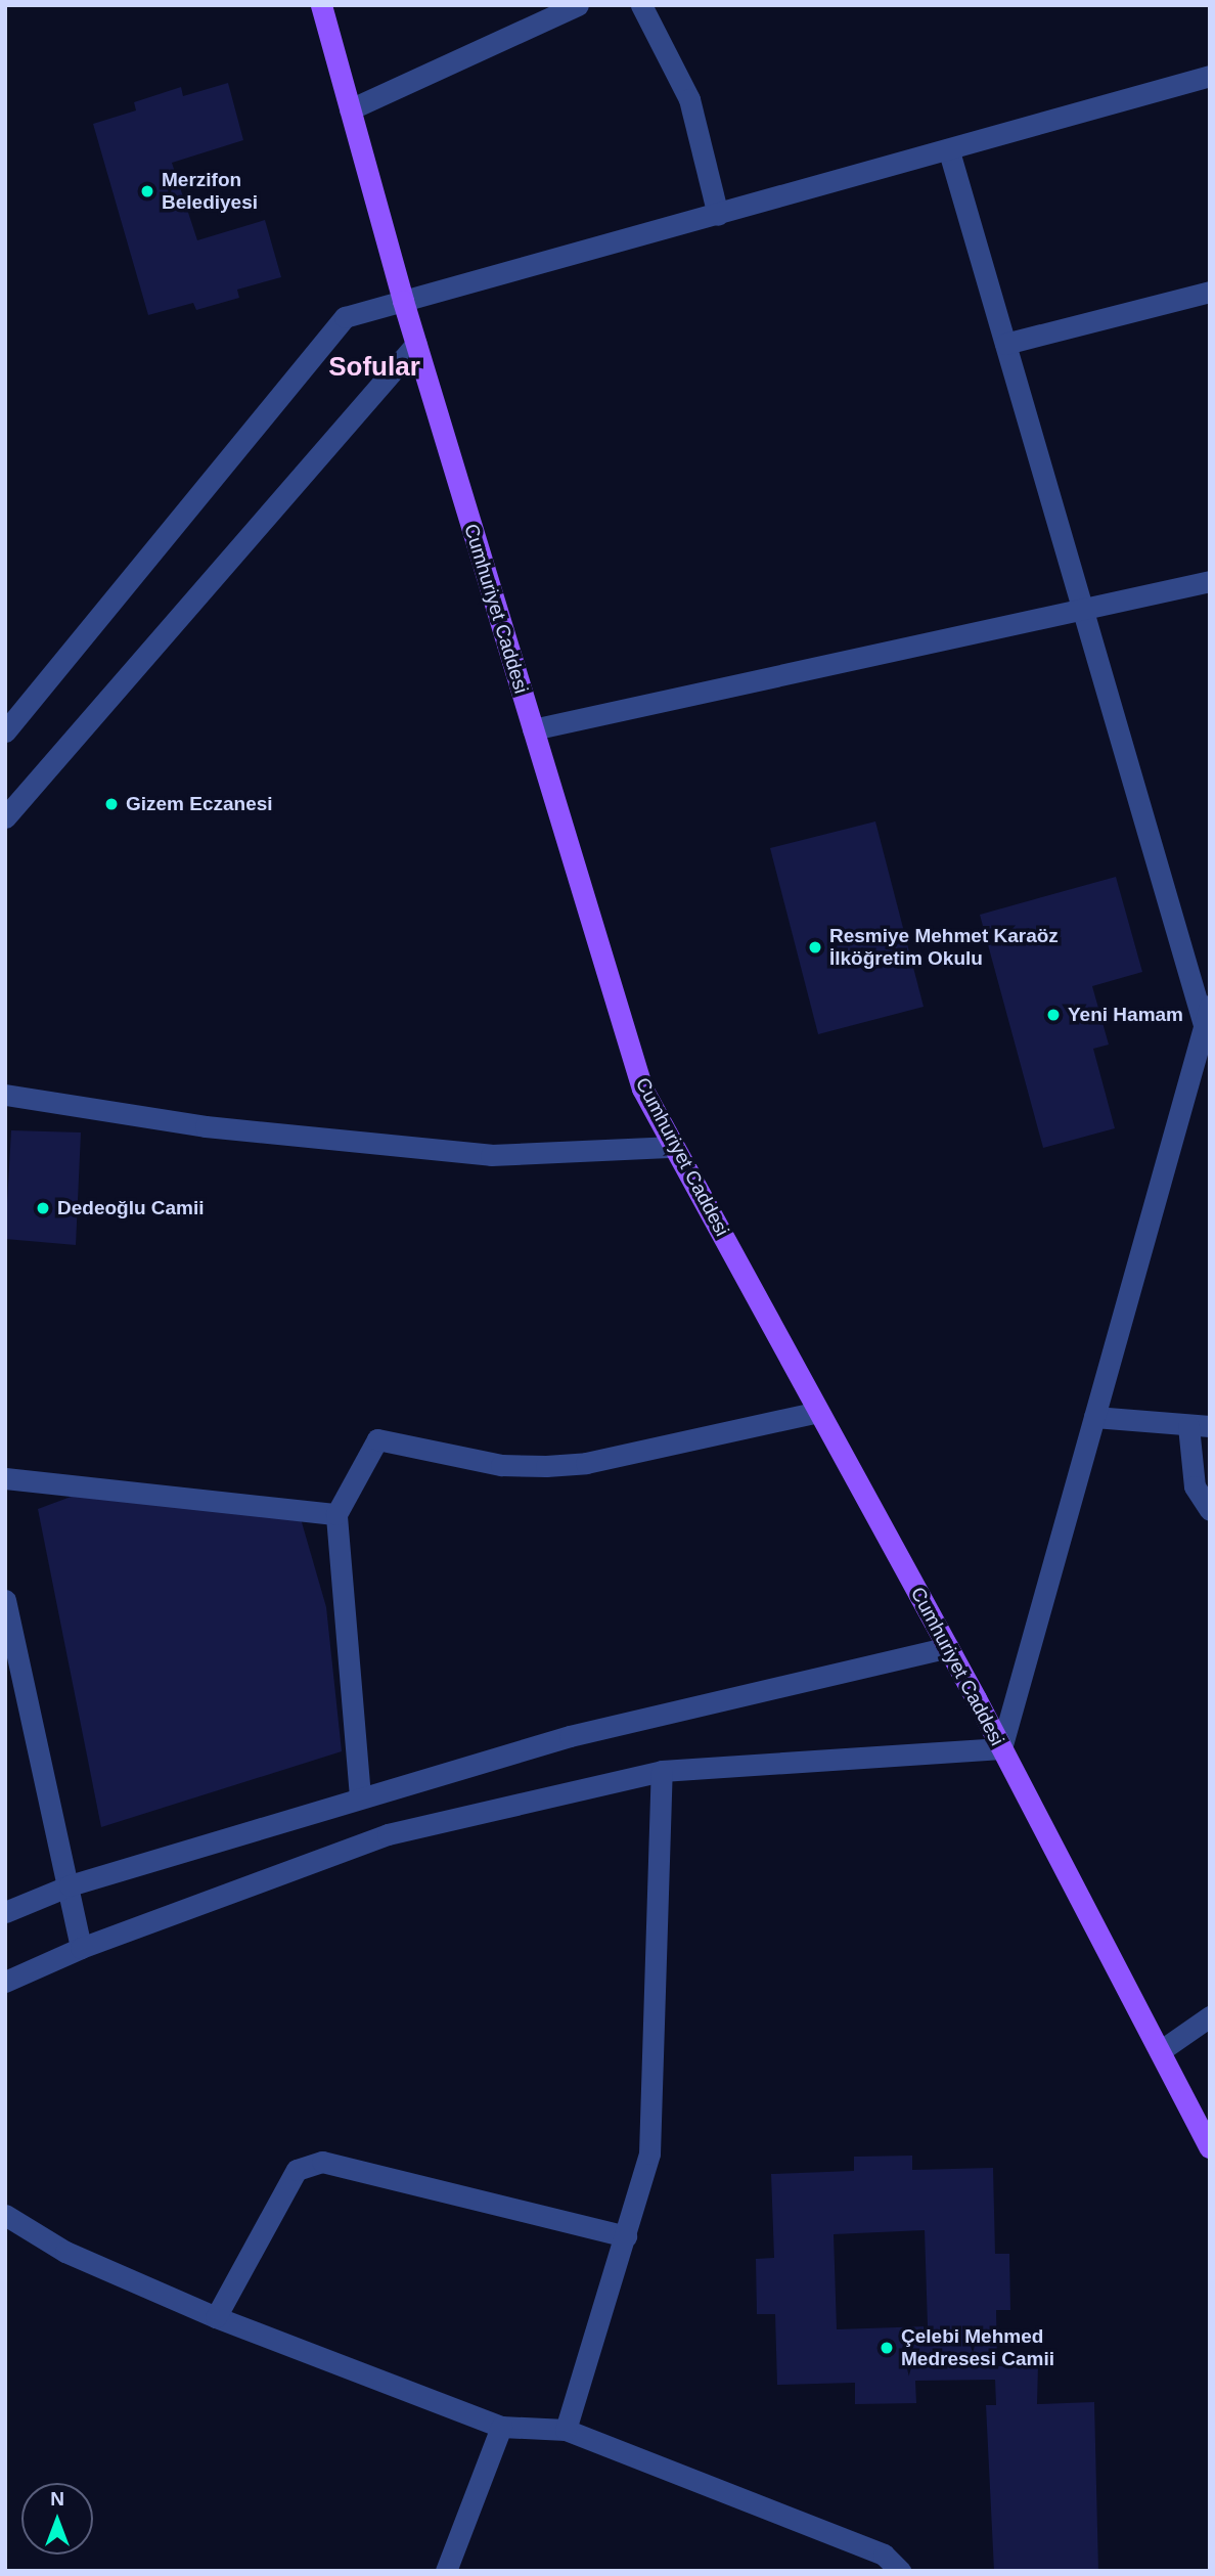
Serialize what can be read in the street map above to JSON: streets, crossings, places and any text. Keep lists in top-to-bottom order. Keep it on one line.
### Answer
{"streets":{"main road":["Cumhuriyet Caddesi"]},"districts":["Sofular"],"places":["Merzifon Belediyesi","Gizem Eczanesi","Resmiye Mehmet Karaöz İlköğretim Okulu","Yeni Hamam","Dedeoğlu Camii","Çelebi Mehmed Medresesi Camii"],"north":"top"}
